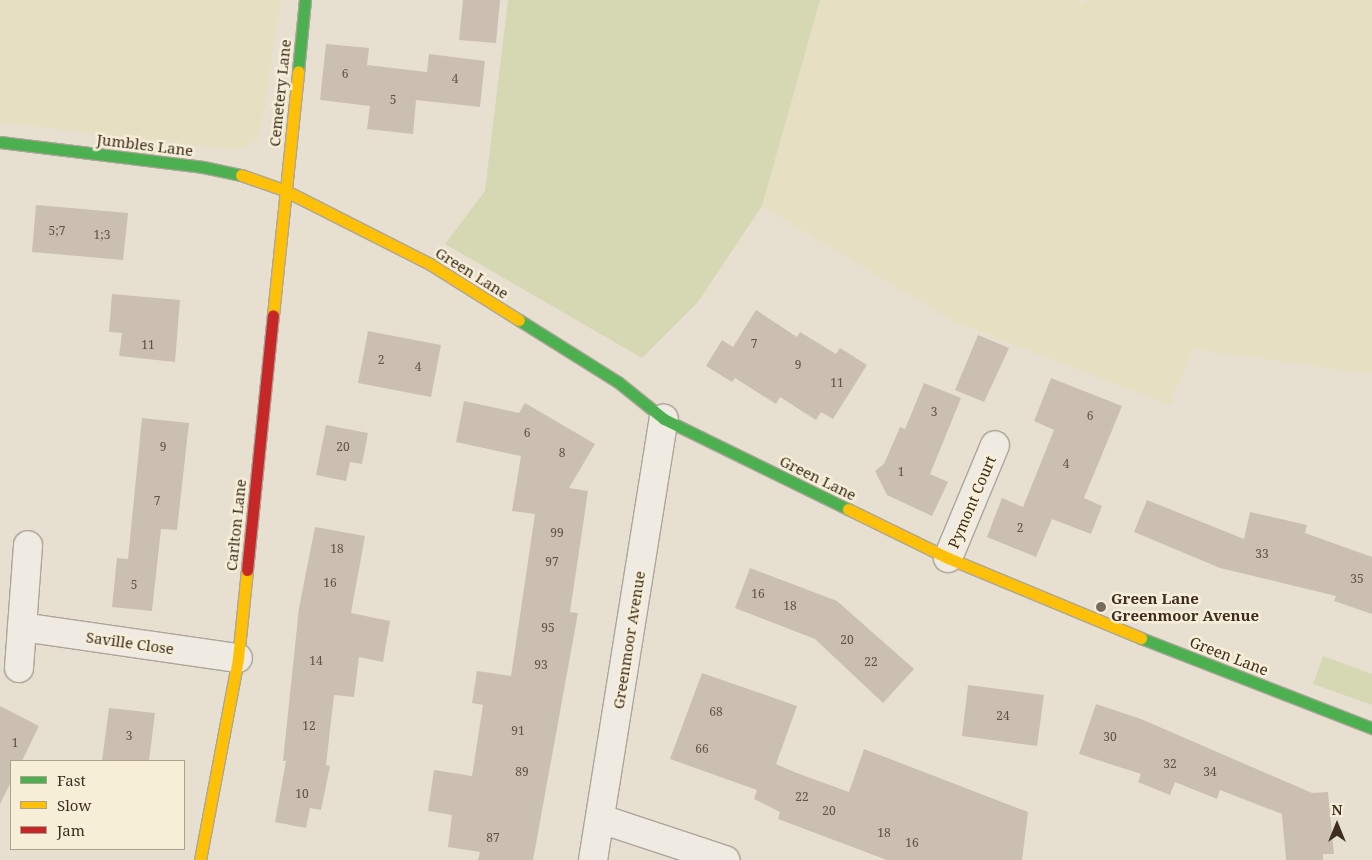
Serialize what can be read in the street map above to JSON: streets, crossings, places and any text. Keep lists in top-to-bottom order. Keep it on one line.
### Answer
{"streets":{"main road":["Cemetery Lane","Jumbles Lane","Green Lane","Carlton Lane"],"street":["Pymont Court","Greenmoor Avenue","Saville Close"]},"crossings":[["Cemetery Lane","Jumbles Lane"],["Cemetery Lane","Green Lane"],["Cemetery Lane","Carlton Lane"],["Jumbles Lane","Green Lane"],["Jumbles Lane","Carlton Lane"],["Green Lane","Pymont Court"],["Green Lane","Carlton Lane"],["Green Lane","Greenmoor Avenue"],["Carlton Lane","Saville Close"]],"places":["Green Lane Greenmoor Avenue"],"house_numbers":["6","4","5","5;7","1;3","7","11","2","9","4","11","3","6","6","9","20","8","4","1","7","2","99","18","33","97","35","16","5","16","18","95","20","14","22","93","68","24","12","91","3","30","1","66","32","89","34","10","22","20","18","87","16"],"legend":["Fast","Slow","Jam"],"north":"top"}
